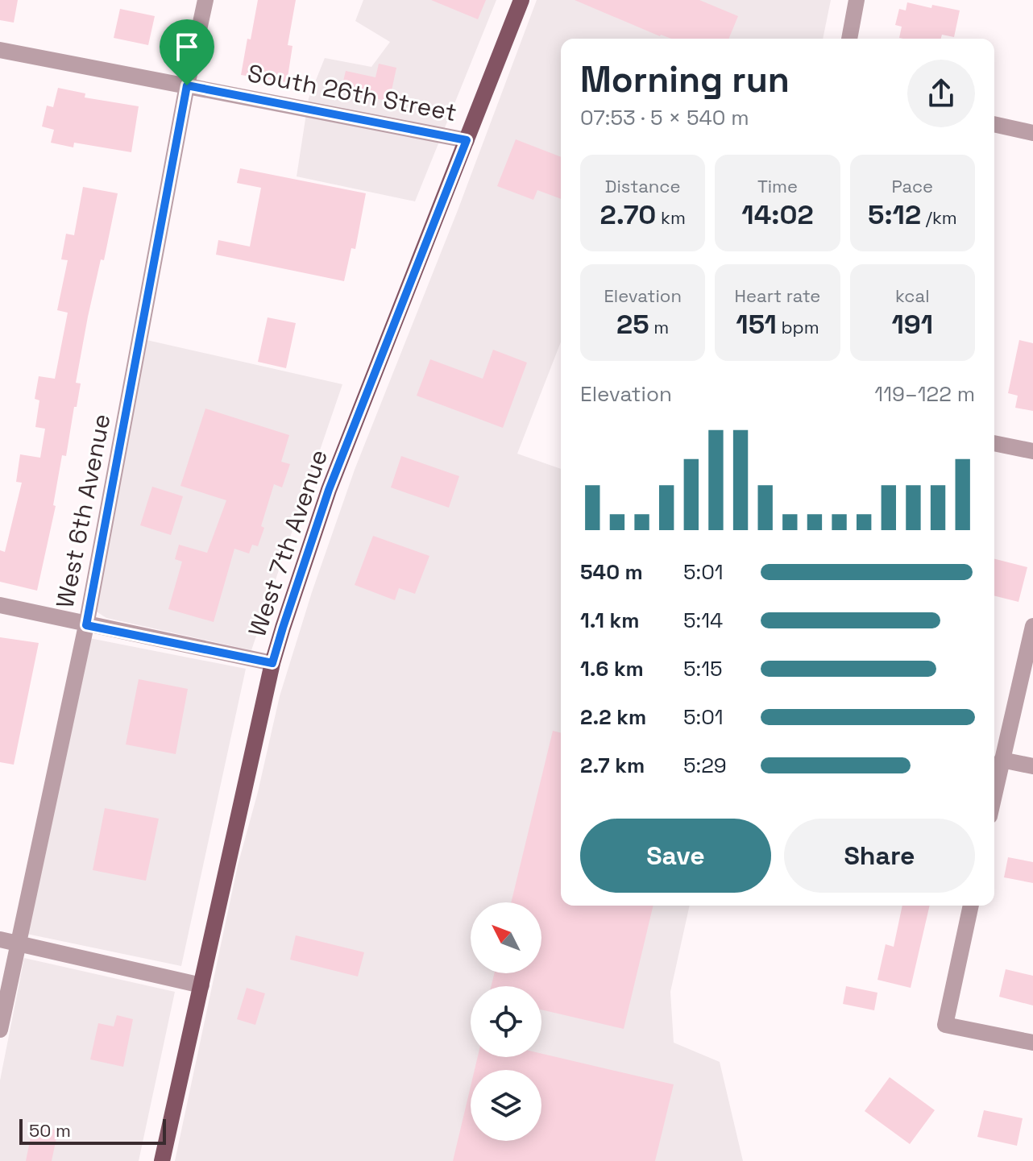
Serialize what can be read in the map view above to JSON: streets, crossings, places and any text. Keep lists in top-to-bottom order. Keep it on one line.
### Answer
{"streets":{"main road":["West 7th Avenue"],"street":["South 26th Street","West 6th Avenue"]},"crossings":[["South 26th Street","West 6th Avenue"],["South 26th Street","West 7th Avenue"]],"scale_bar":"50 m","north":"top left","page":{"heading":["Morning run","07:53 · 5 × 540 m"],"stats":[["Distance","2.70 km"],["Time","14:02"],["Pace","5:12 /km"],["Elevation","25 m"],["Heart rate","151 bpm"],["kcal","191"]],"chart":["Elevation","119–122 m"],"list":[{"name":"540 m","note":"5:01"},{"name":"1.1 km","note":"5:14"},{"name":"1.6 km","note":"5:15"},{"name":"2.2 km","note":"5:01"},{"name":"2.7 km","note":"5:29"}],"buttons":["Save","Share"],"scale":"50 m"}}
